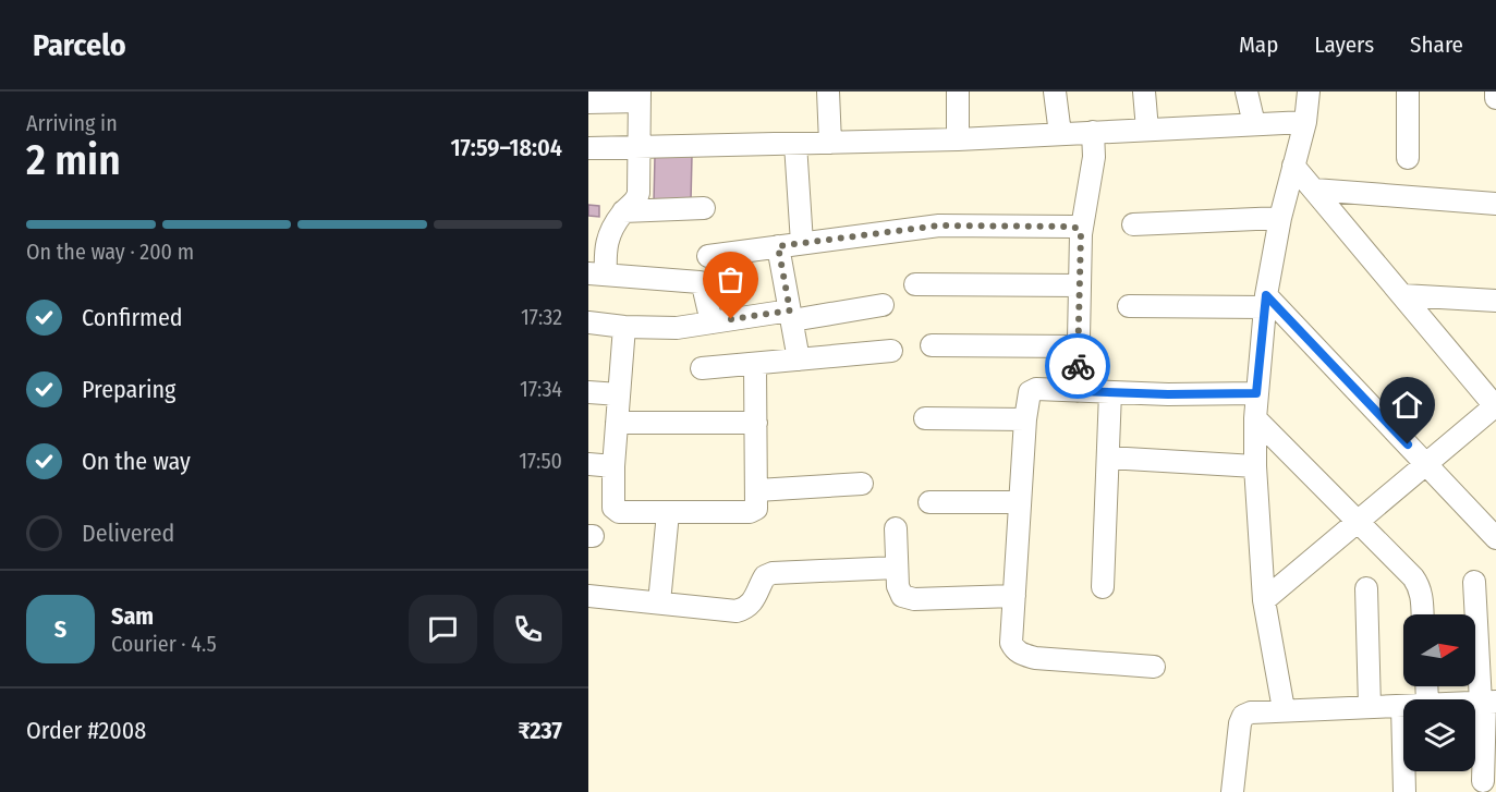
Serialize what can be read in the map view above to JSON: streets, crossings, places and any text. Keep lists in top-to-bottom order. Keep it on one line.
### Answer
{"north":"right","page":{"header":"Parcelo","nav":["Map","Layers","Share"],"heading":["2 min","Arriving in","17:59–18:04"],"panel":["Sam","Courier · 4.5","Order #2008","₹237"],"bar":"On the way · 200 m","list":[["Confirmed","17:32"],["Preparing","17:34"],["On the way","17:50"],"Delivered"],"round":"S"}}
